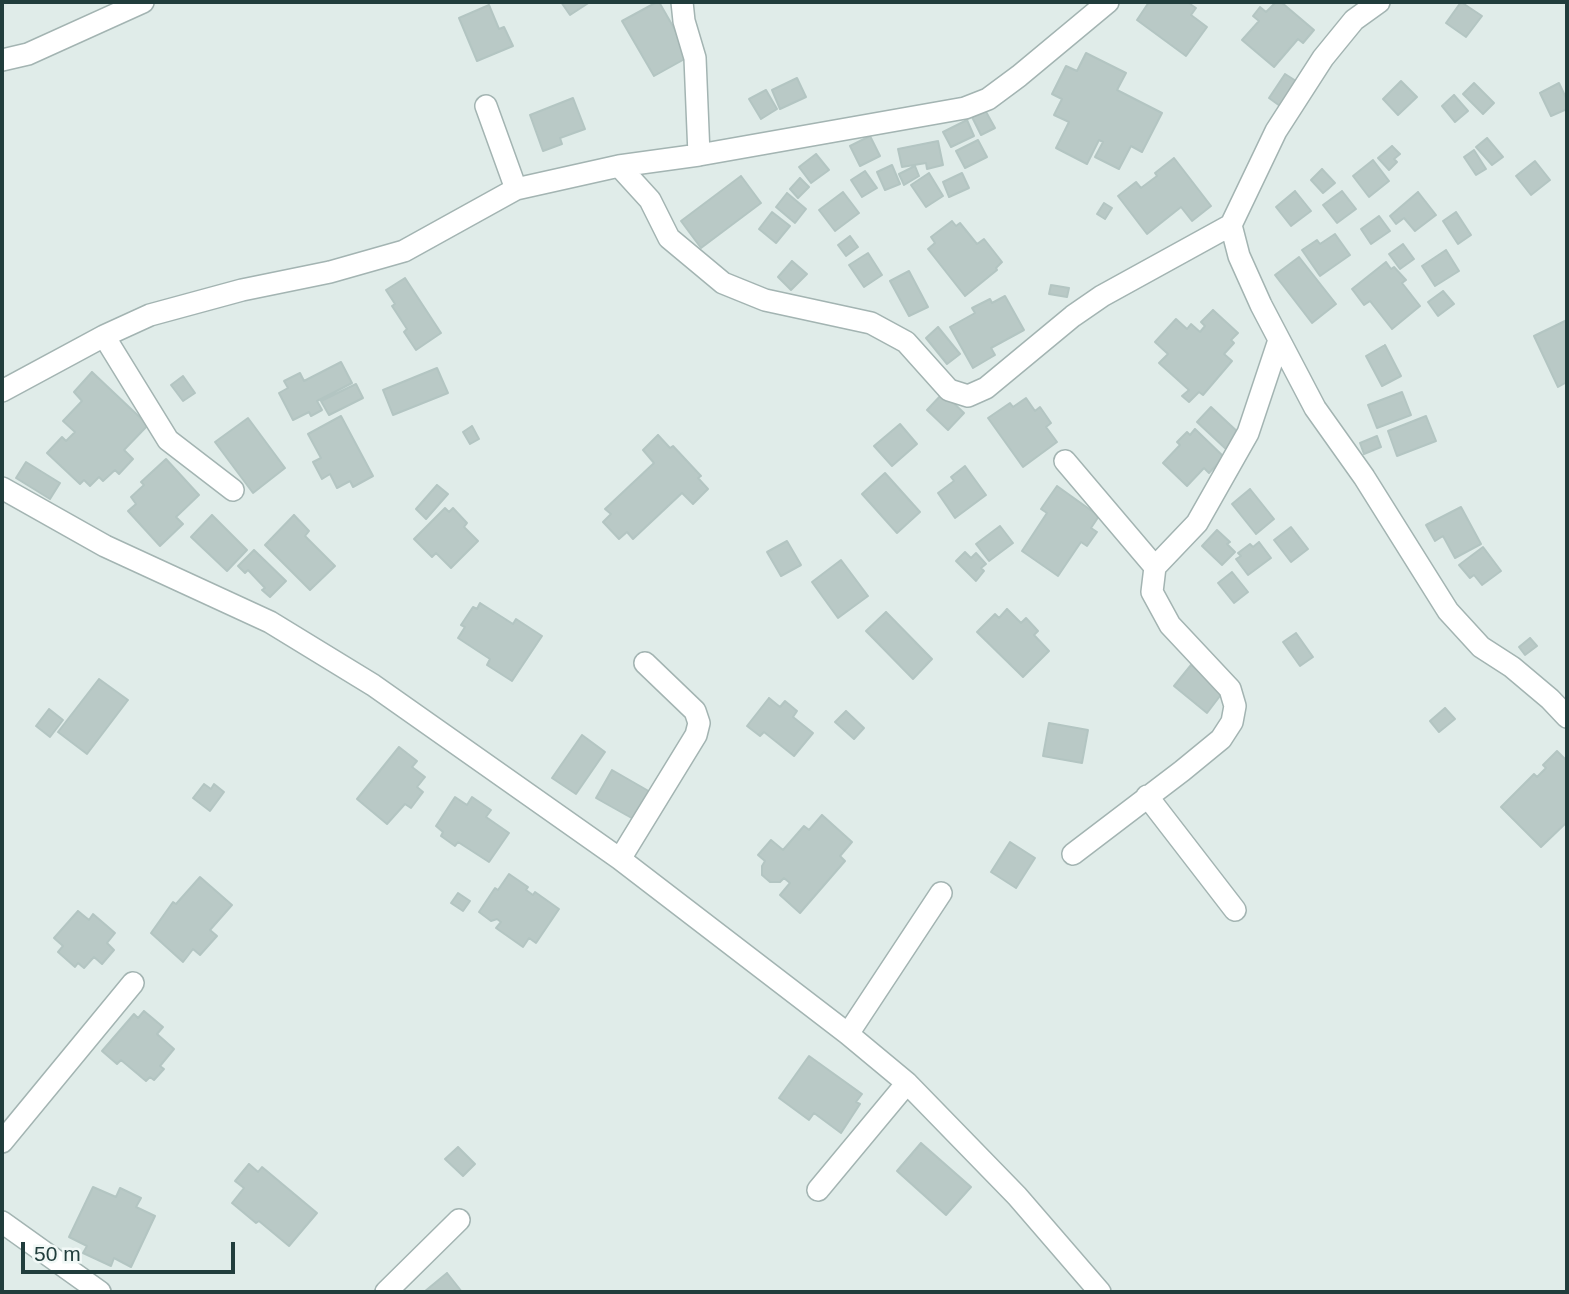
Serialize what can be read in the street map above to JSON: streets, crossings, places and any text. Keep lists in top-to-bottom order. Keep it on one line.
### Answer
{"scale_bar":"50 m"}
